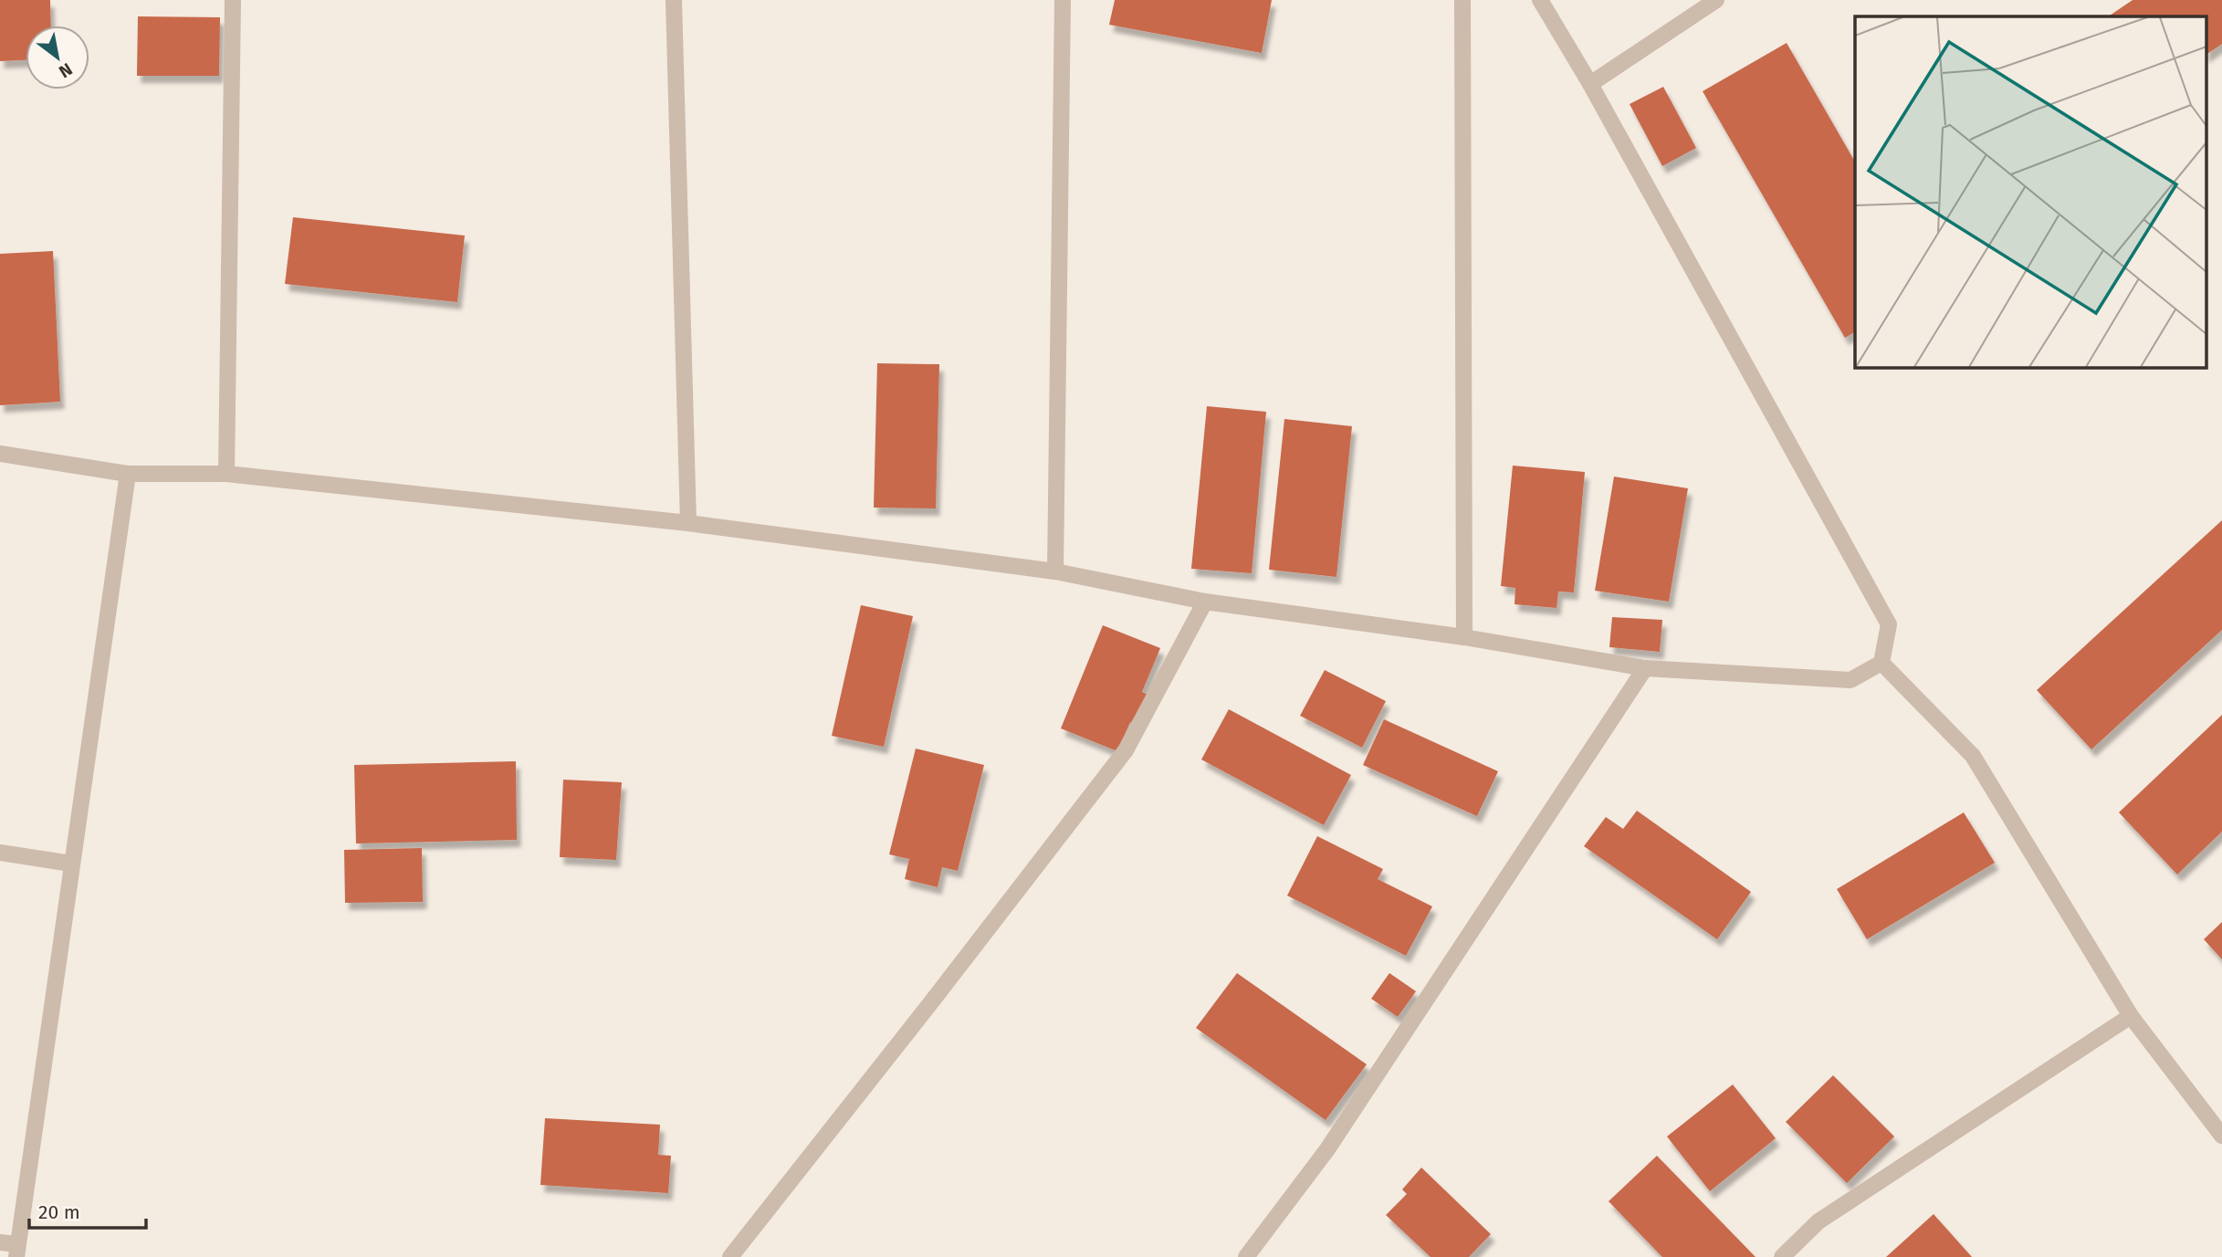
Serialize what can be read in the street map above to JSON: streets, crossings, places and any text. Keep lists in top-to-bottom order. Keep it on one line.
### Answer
{"scale_bar":"20 m","north":"bottom right"}
